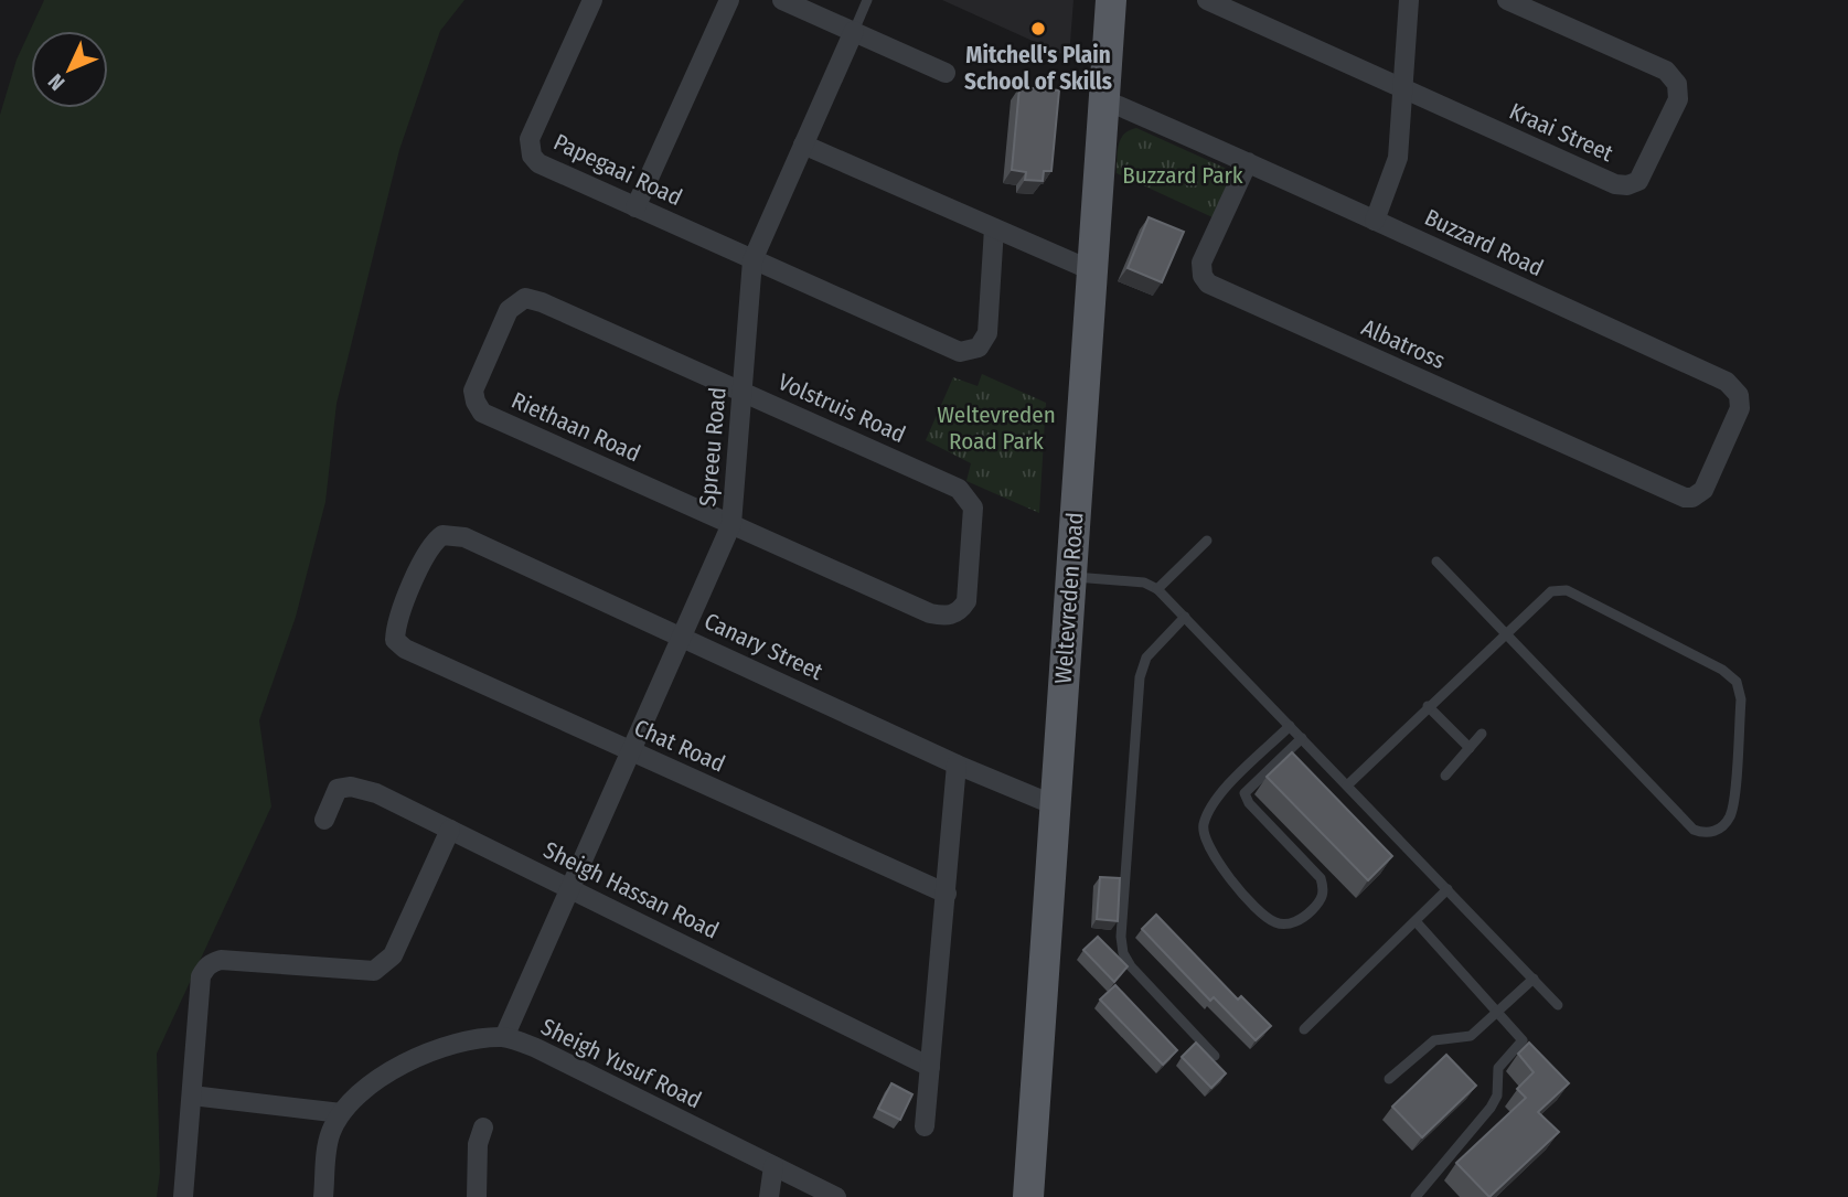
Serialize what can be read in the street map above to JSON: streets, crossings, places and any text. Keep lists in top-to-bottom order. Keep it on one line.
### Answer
{"streets":{"main road":["Weltevreden Road"],"street":["Kraai Street","Papegaai Road","Buzzard Road","Albatross","Volstruis Road","Riethaan Road","Spreeu Road","Canary Street","Chat Road","Sheigh Hassan Road","Sheigh Yusuf Road"]},"crossings":[["Papegaai Road","Spreeu Road"],["Buzzard Road","Albatross"],["Buzzard Road","Weltevreden Road"],["Volstruis Road","Riethaan Road"],["Volstruis Road","Spreeu Road"],["Riethaan Road","Spreeu Road"],["Spreeu Road","Canary Street"],["Spreeu Road","Chat Road"],["Spreeu Road","Sheigh Hassan Road"],["Spreeu Road","Sheigh Yusuf Road"],["Weltevreden Road","Canary Street"],["Canary Street","Chat Road"]],"parks":["Buzzard Park","Weltevreden Road Park"],"places":["Mitchell's Plain School of Skills"],"north":"bottom left"}
